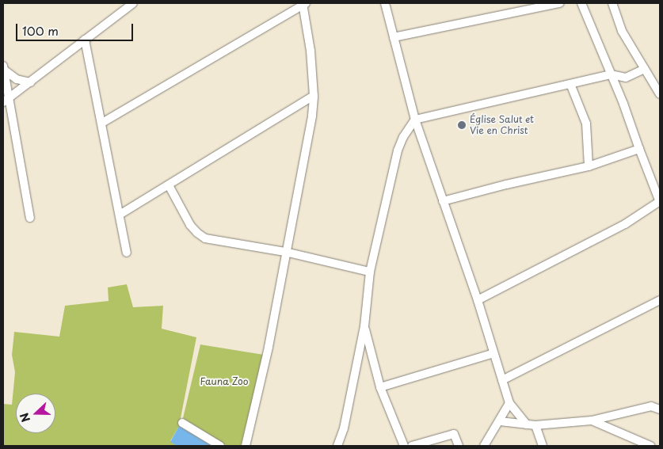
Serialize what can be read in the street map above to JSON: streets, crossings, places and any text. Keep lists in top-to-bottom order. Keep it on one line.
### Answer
{"parks":["Fauna Zoo"],"places":["Église Salut et Vie en Christ"],"scale_bar":"100 m","north":"left"}
